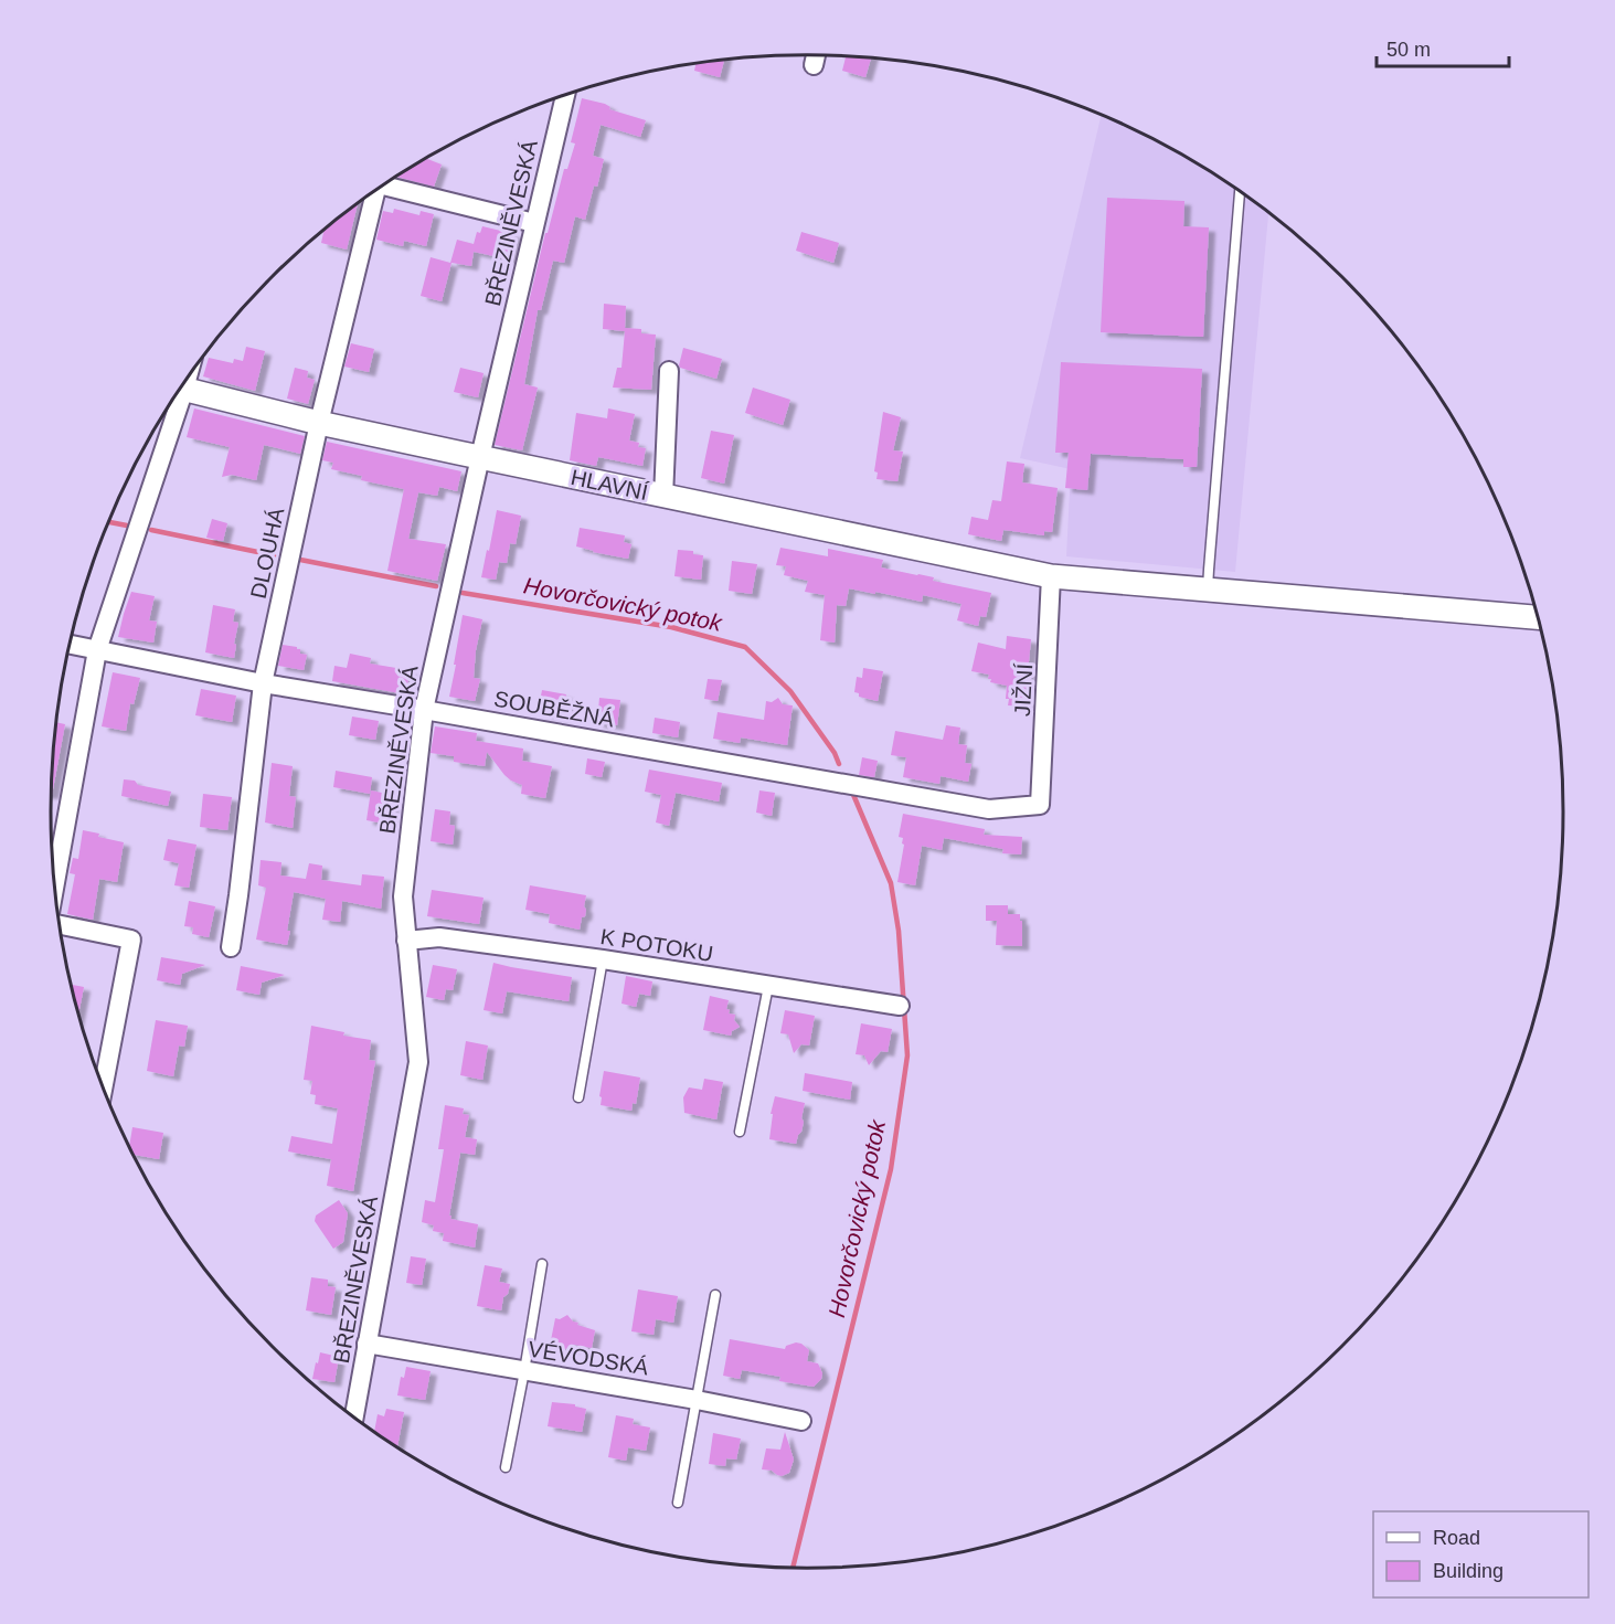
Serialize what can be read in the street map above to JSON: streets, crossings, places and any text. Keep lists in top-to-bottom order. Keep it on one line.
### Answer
{"streets":{"street":["BŘEZINĚVESKÁ","HLAVNÍ","DLOUHÁ","JIŽNÍ","SOUBĚŽNÁ","K POTOKU","VÉVODSKÁ"]},"crossings":[["BŘEZINĚVESKÁ","HLAVNÍ"],["BŘEZINĚVESKÁ","SOUBĚŽNÁ"],["BŘEZINĚVESKÁ","K POTOKU"],["BŘEZINĚVESKÁ","VÉVODSKÁ"],["HLAVNÍ","DLOUHÁ"],["HLAVNÍ","JIŽNÍ"],["DLOUHÁ","SOUBĚŽNÁ"],["JIŽNÍ","SOUBĚŽNÁ"]],"water":["Hovorčovický potok"],"legend":["Road","Building"],"scale_bar":"50 m"}
